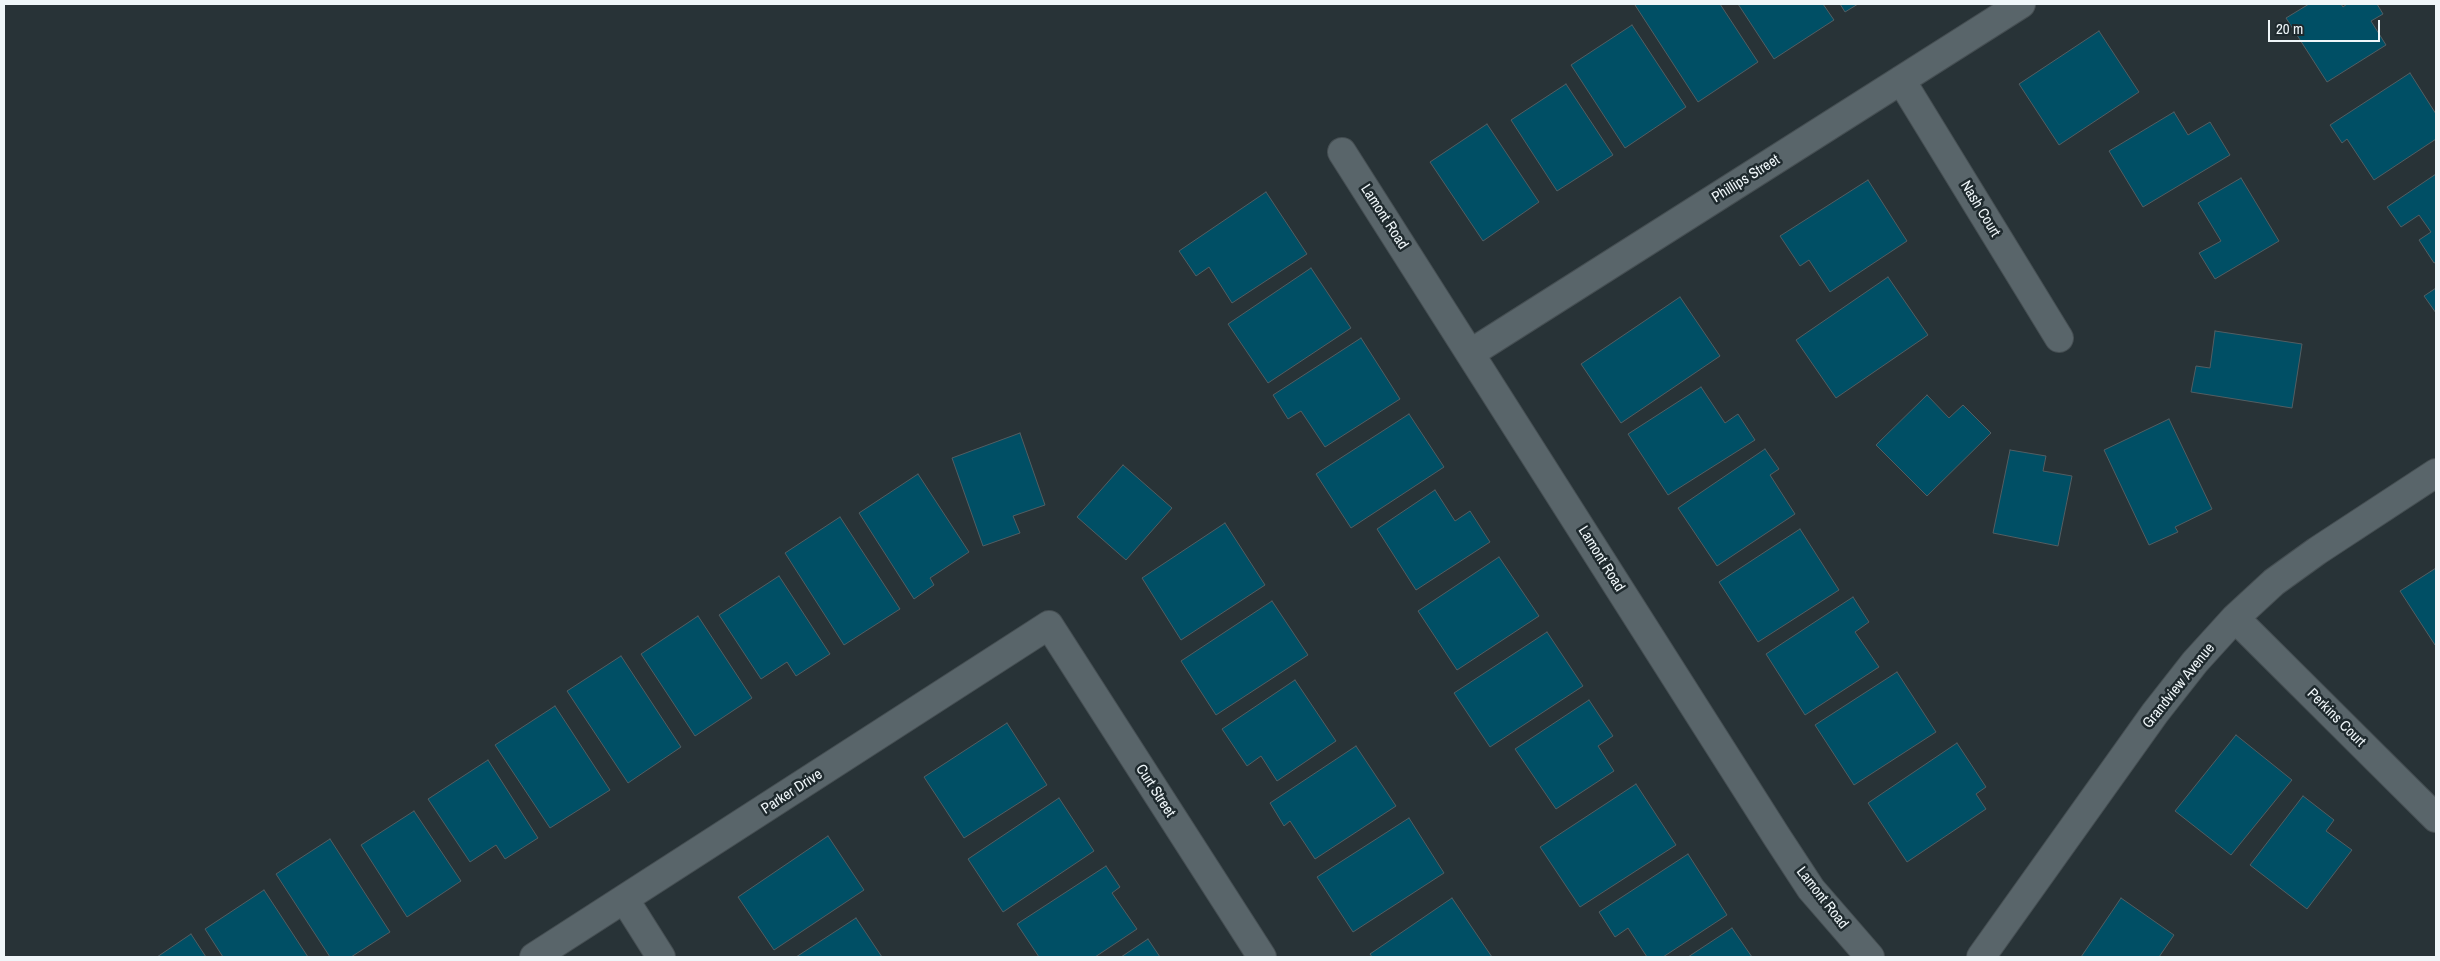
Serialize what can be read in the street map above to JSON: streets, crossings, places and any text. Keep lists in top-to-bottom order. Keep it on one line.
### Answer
{"streets":{"street":["Phillips Street","Nash Court","Lamont Road","Grandview Avenue","Perkins Court","Curt Street","Parker Drive"]},"crossings":[["Phillips Street","Nash Court"],["Phillips Street","Lamont Road"],["Grandview Avenue","Perkins Court"],["Curt Street","Parker Drive"]],"scale_bar":"20 m"}
